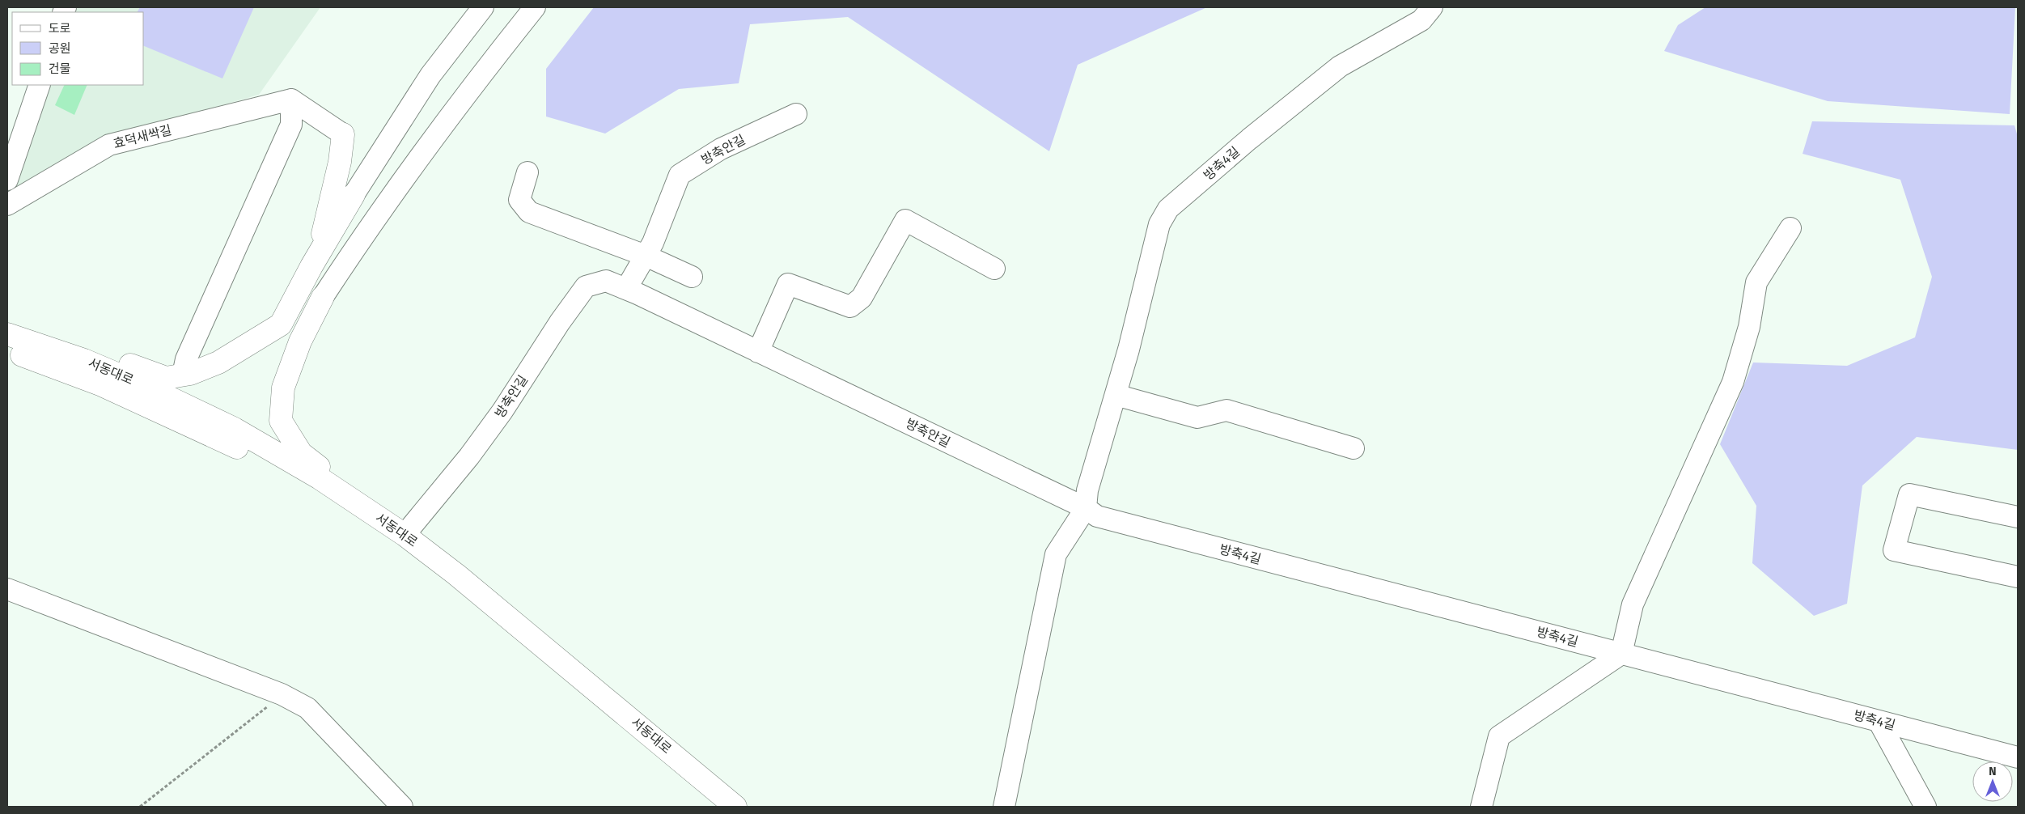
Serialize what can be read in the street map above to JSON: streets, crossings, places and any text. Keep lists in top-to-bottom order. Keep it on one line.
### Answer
{"streets":{"main road":["서동대로"],"street":["효덕새싹길","방축안길","방축4길"]},"crossings":[["방축안길","방축4길"],["방축안길","서동대로"]],"legend":["도로","공원","건물"],"north":"top"}
